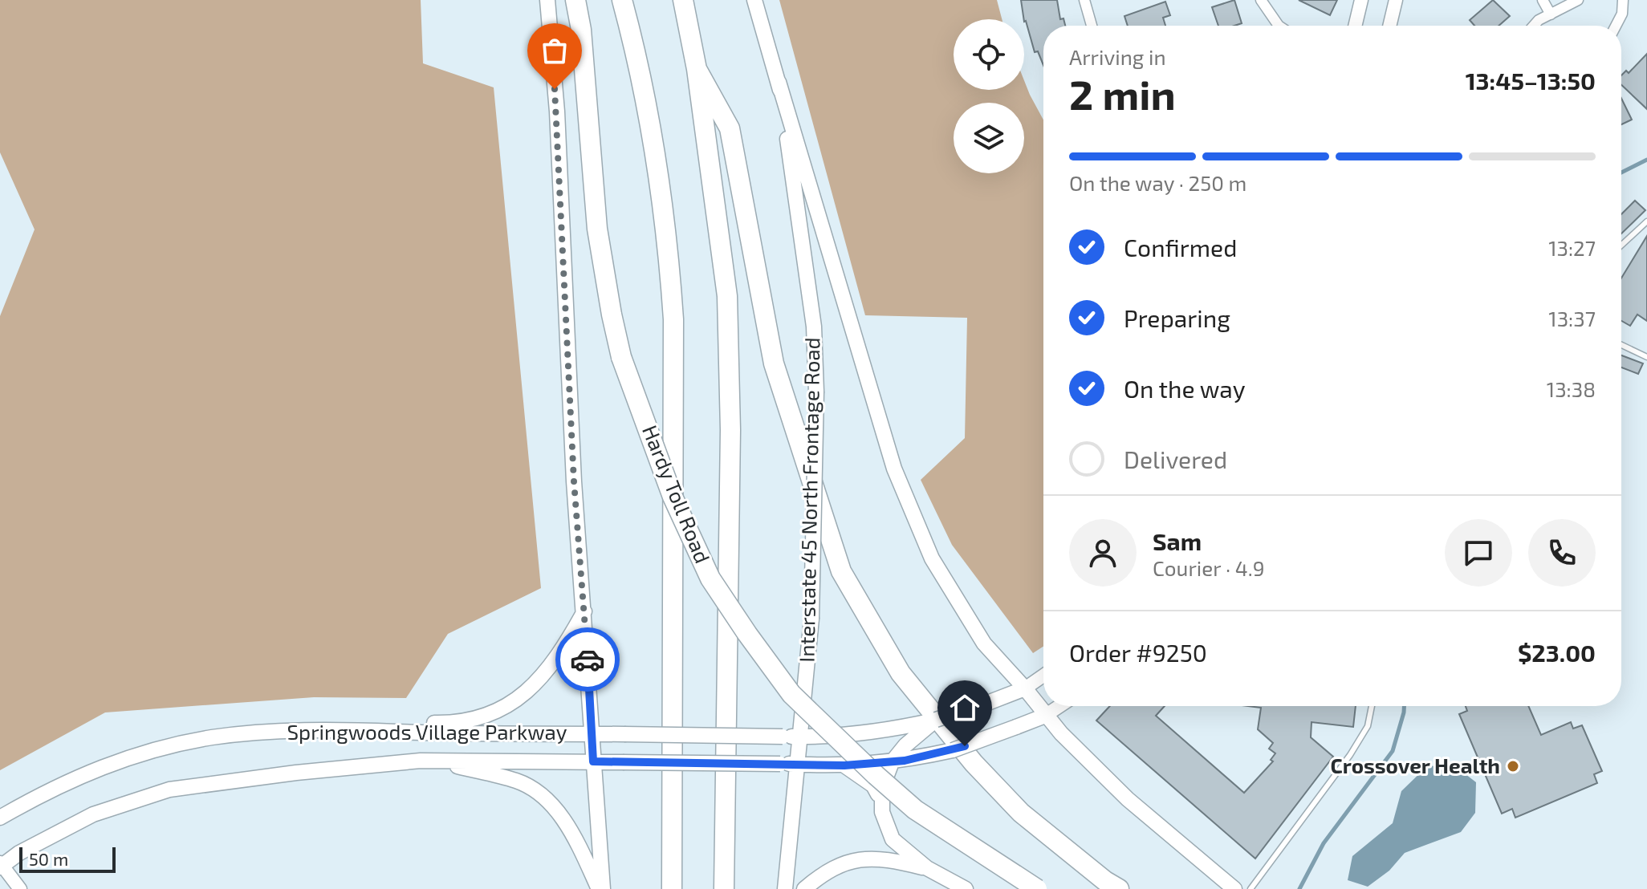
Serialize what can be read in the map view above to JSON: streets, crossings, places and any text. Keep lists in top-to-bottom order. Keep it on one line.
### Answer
{"streets":{"highway":["Hardy Toll Road"],"main road":["Interstate 45 North Frontage Road","Springwoods Village Parkway"]},"crossings":[["Interstate 45 North Frontage Road","Springwoods Village Parkway"]],"places":["Crossover Health"],"scale_bar":"50 m","page":{"heading":["2 min","Arriving in","13:45–13:50"],"panel":["Sam","Courier · 4.9","Order #9250","$23.00"],"bar":"On the way · 250 m","list":[["Confirmed","13:27"],["Preparing","13:37"],["On the way","13:38"],"Delivered"],"scale":"50 m"}}
